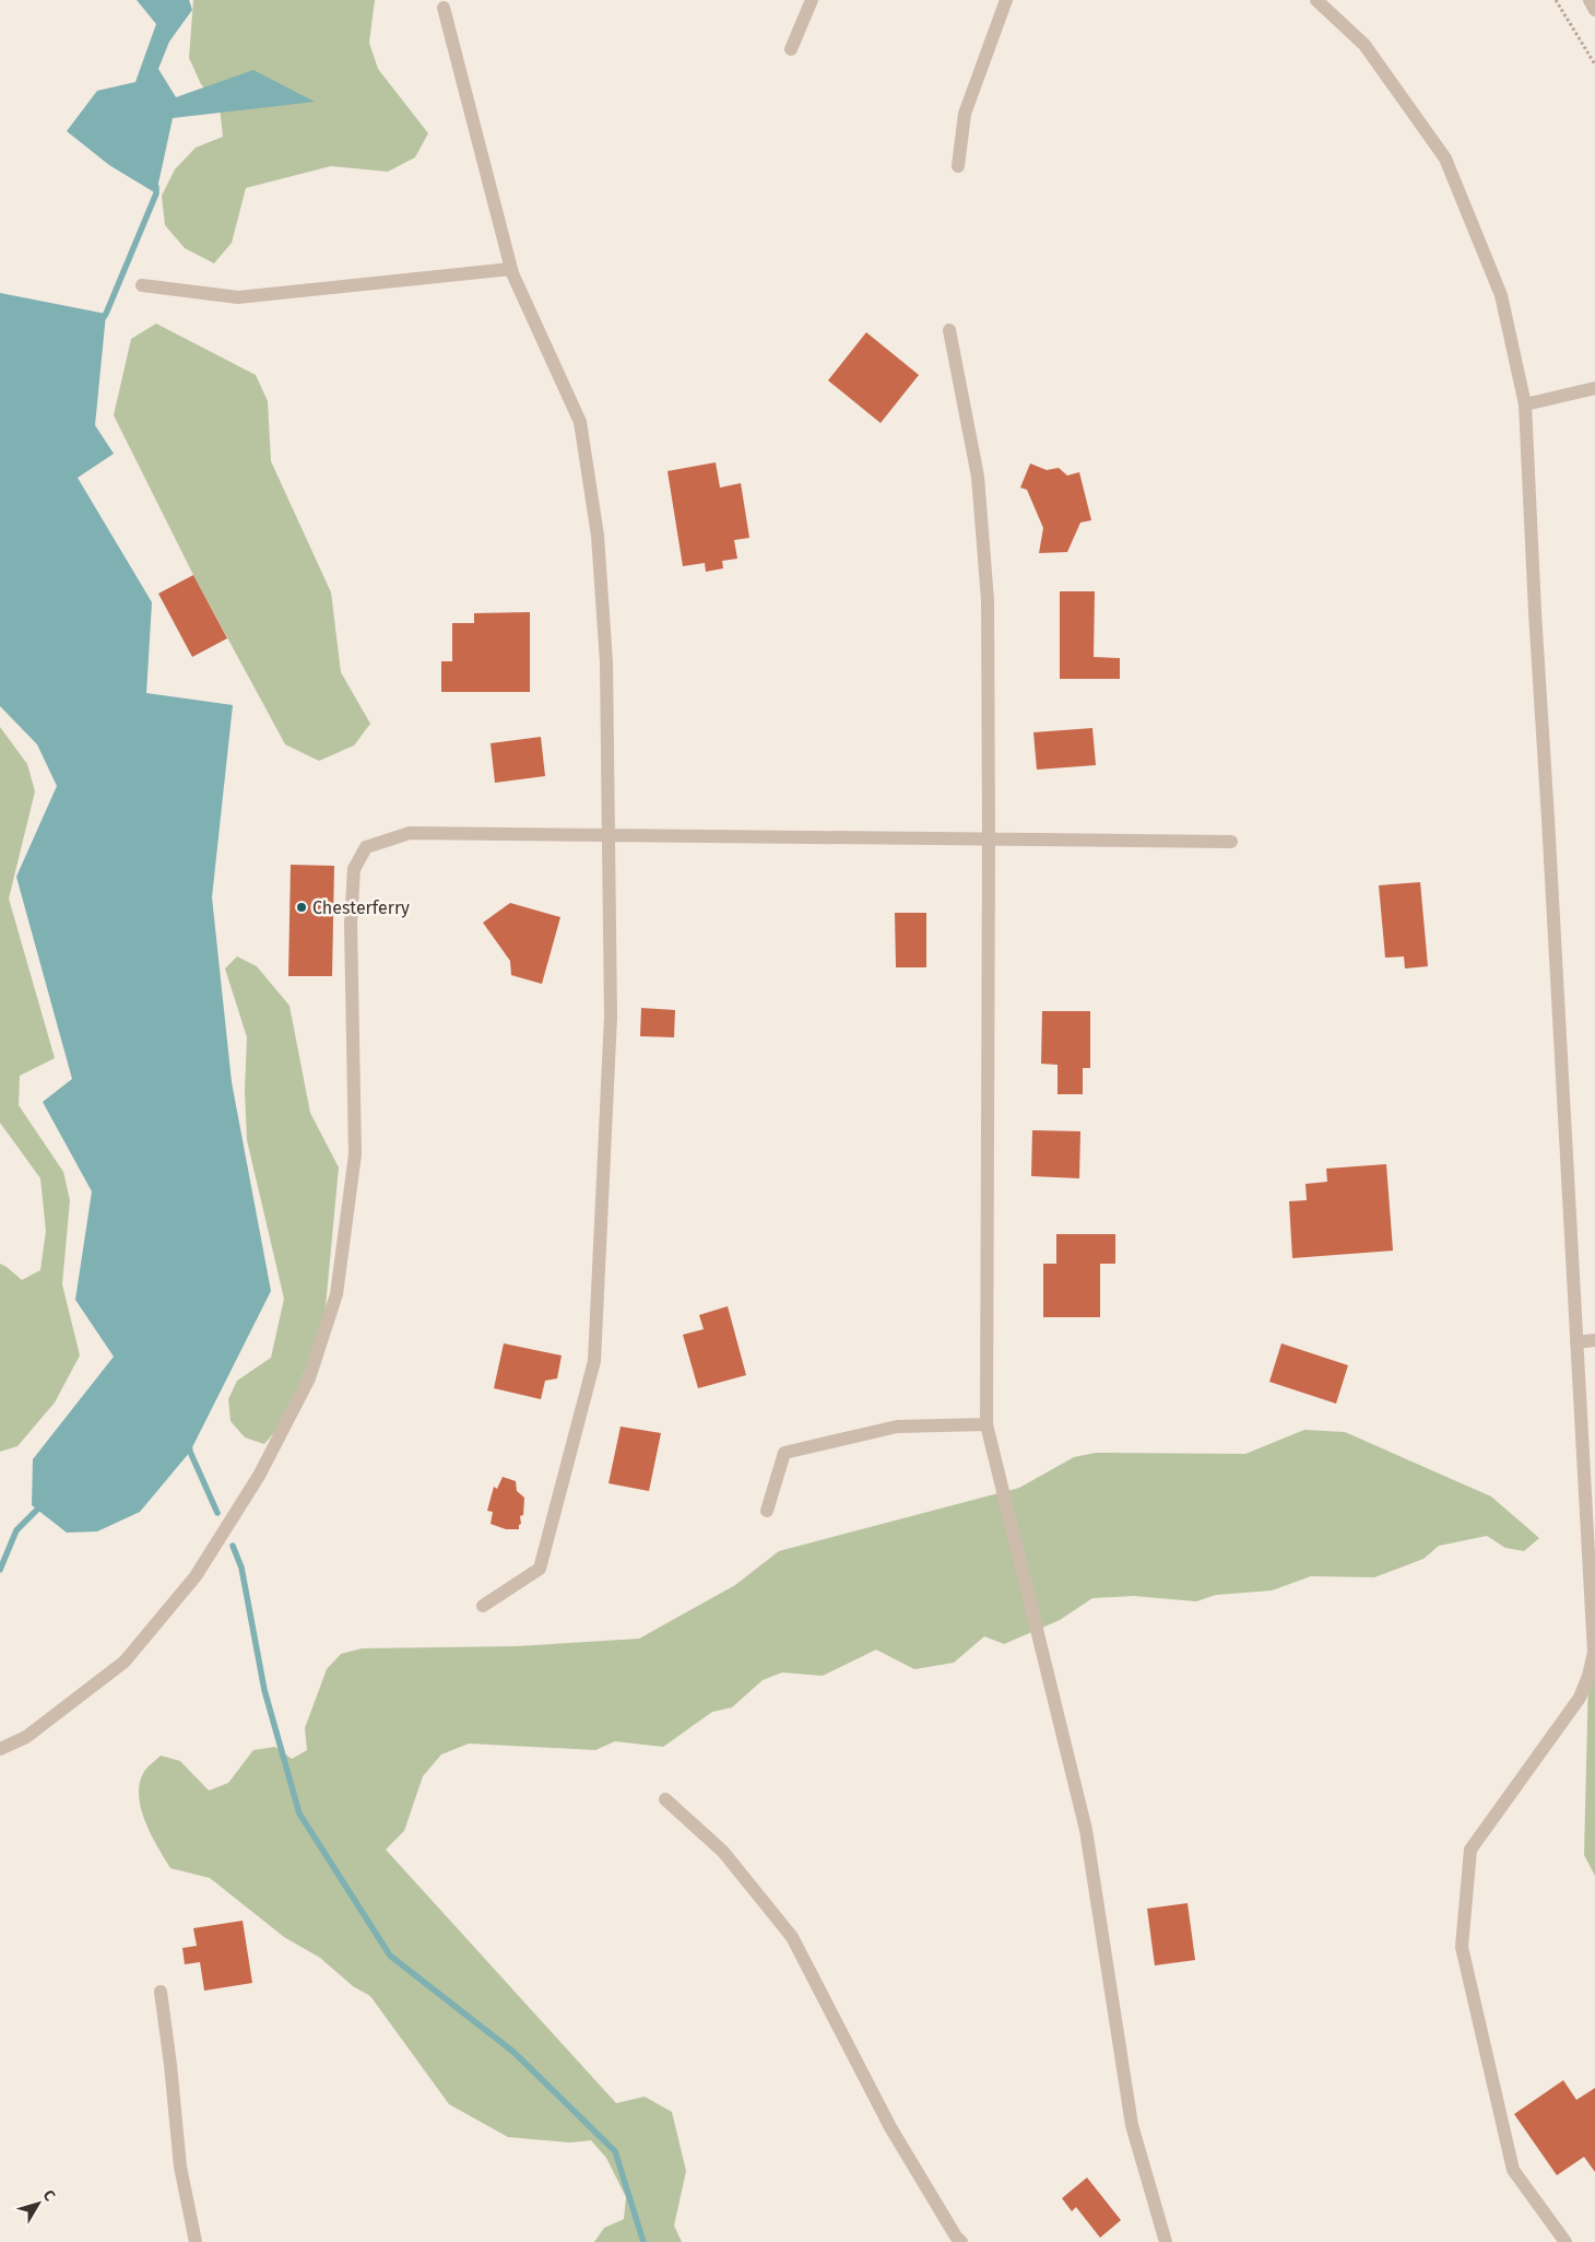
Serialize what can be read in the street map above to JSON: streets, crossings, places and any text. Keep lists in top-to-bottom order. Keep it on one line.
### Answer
{"places":["Chesterferry"],"north":"top right"}
